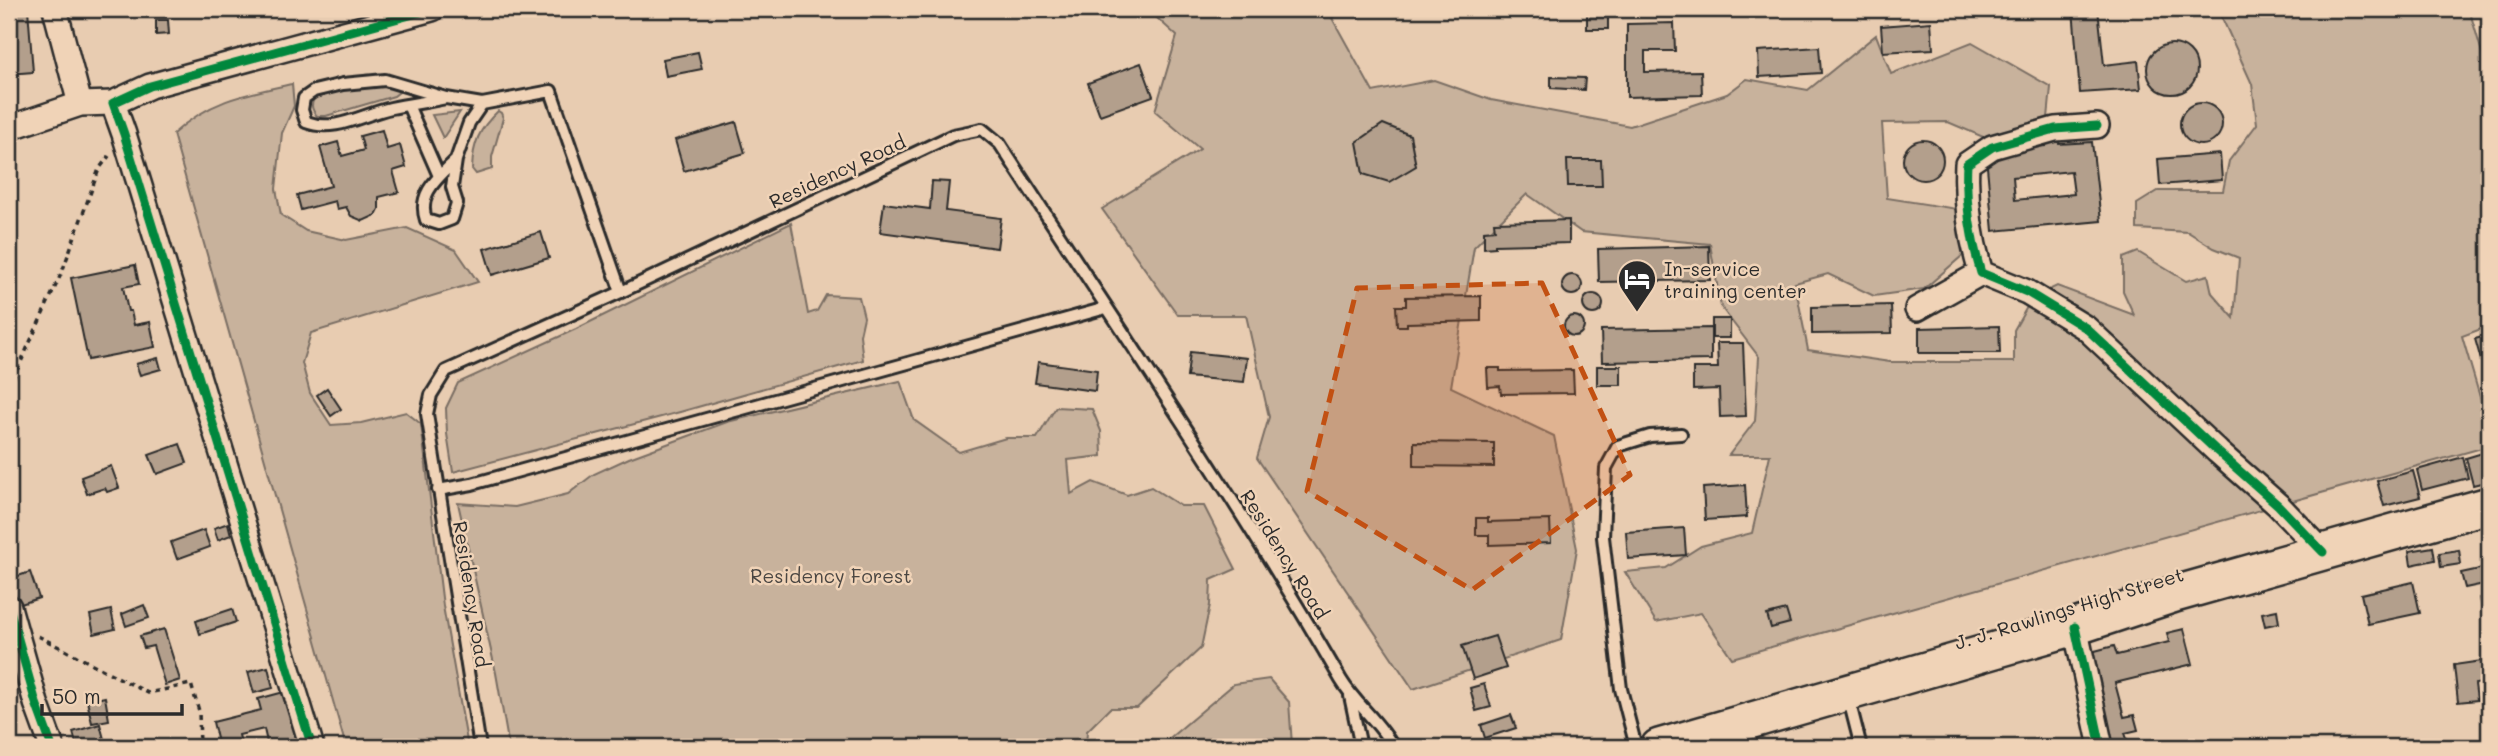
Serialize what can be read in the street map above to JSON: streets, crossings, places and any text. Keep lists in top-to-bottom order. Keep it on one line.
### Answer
{"streets":{"main road":["J. J. Rawlings High Street"],"lane":["Residency Road"]},"parks":["Residency Forest"],"places":{"hotel":["In-service training center"]},"scale_bar":"50 m"}
